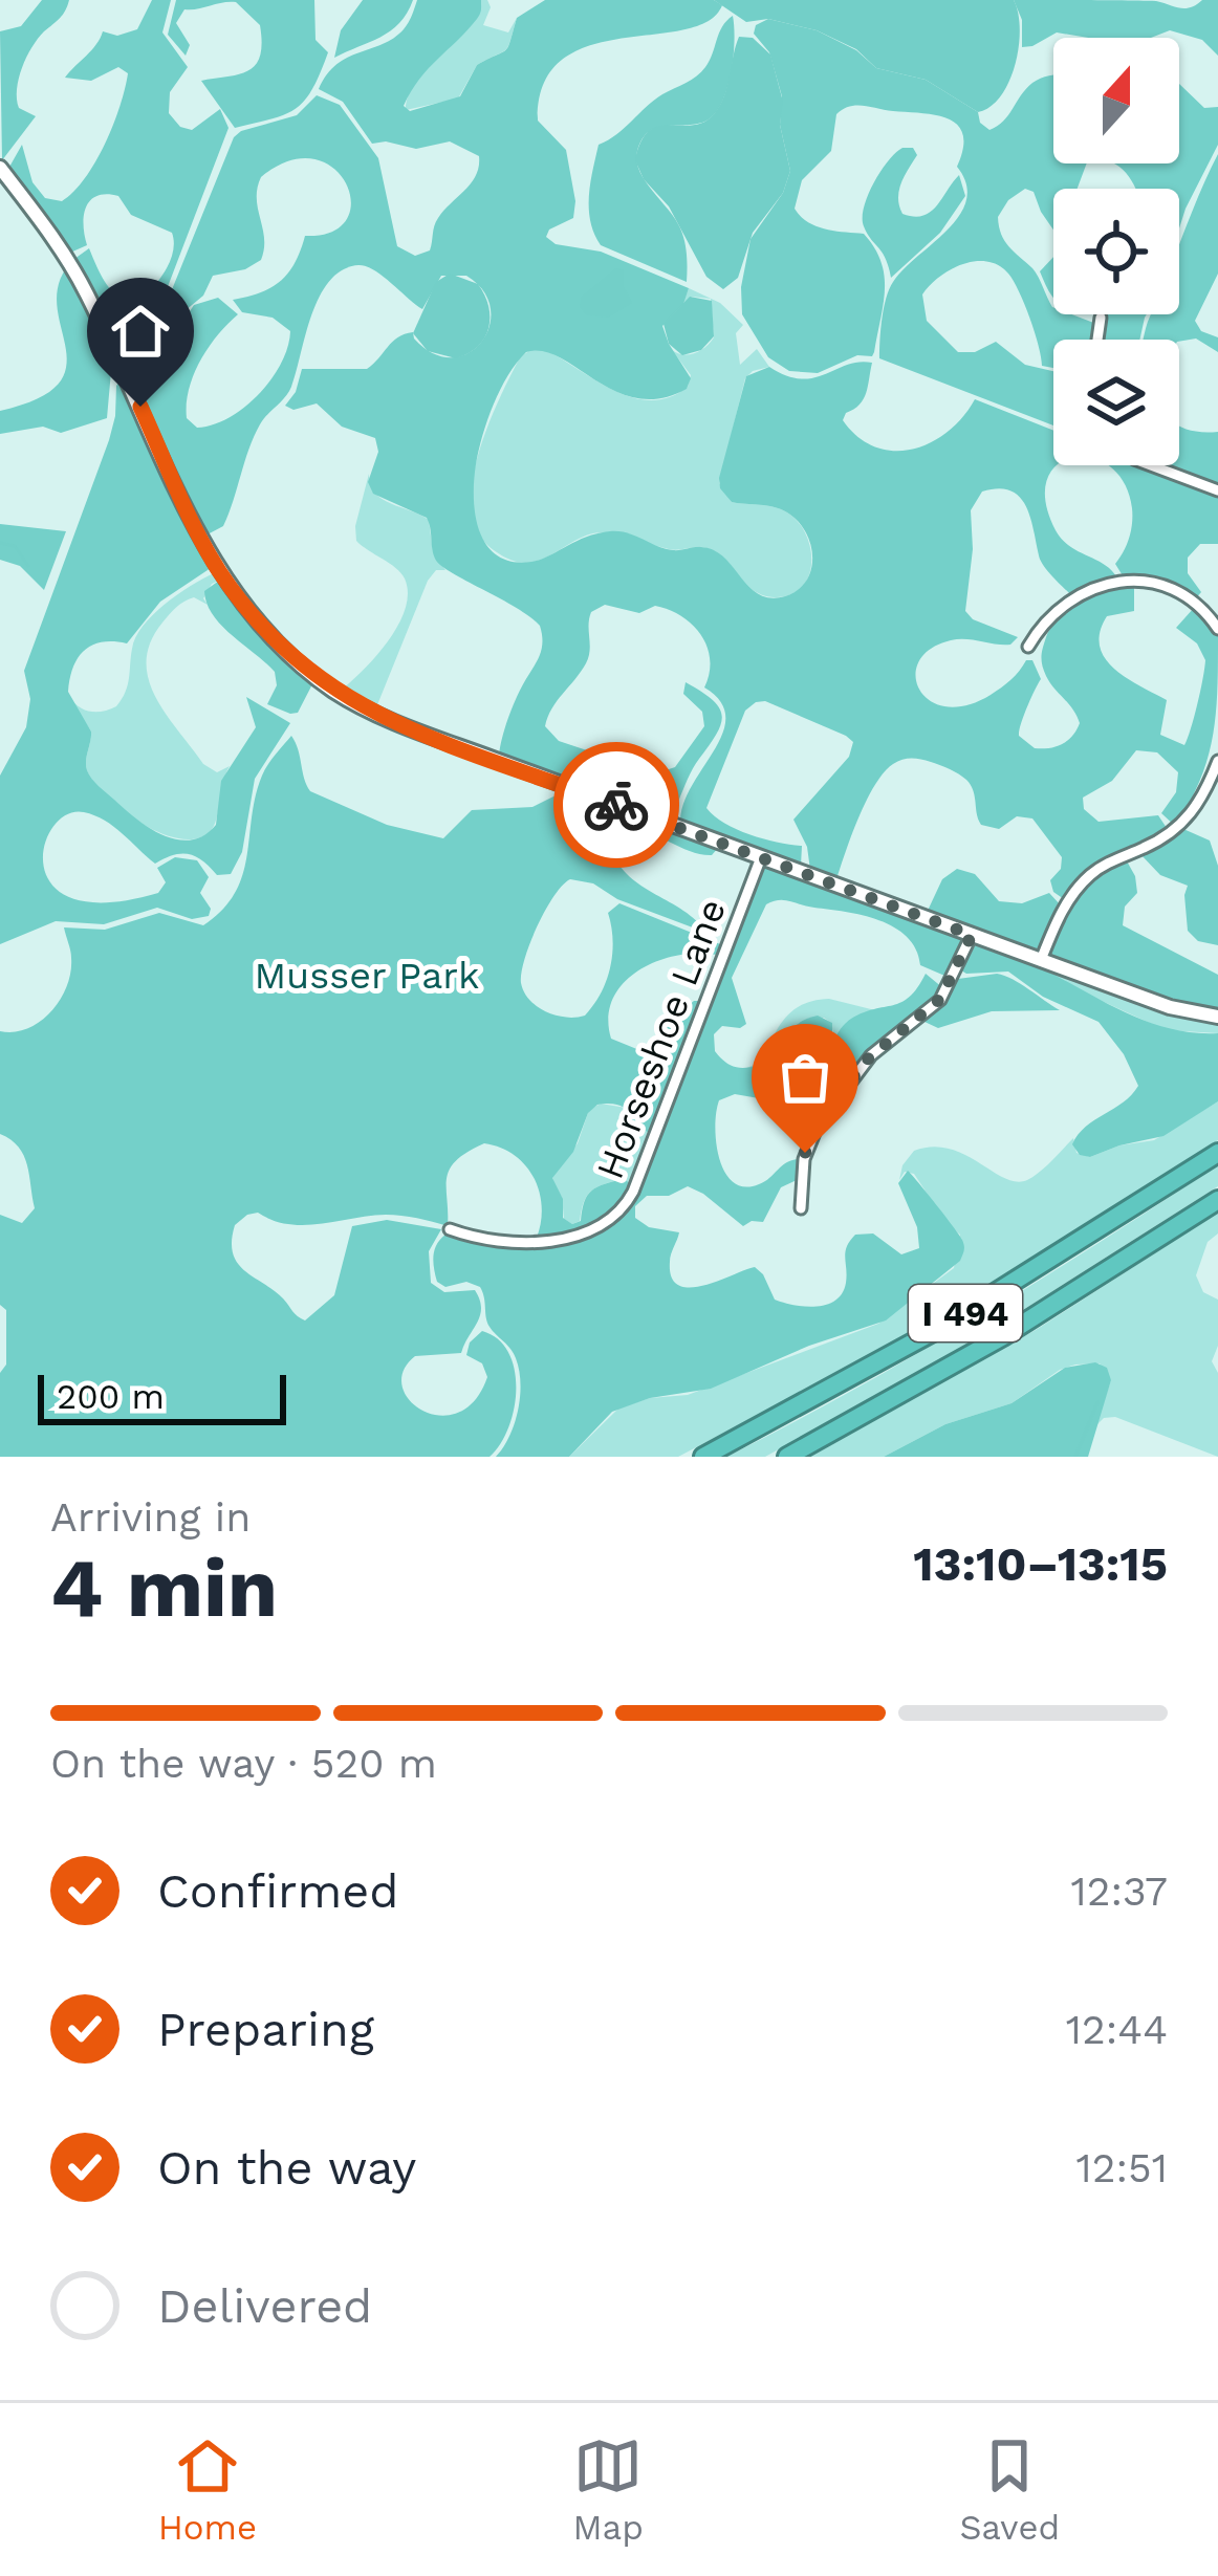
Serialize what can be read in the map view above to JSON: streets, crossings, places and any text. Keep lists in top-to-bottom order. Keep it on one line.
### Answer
{"streets":{"highway":["I 494"],"street":["Horseshoe Lane"]},"parks":["Musser Park"],"scale_bar":"200 m","north":"top","page":{"scale":"200 m","heading":["4 min","Arriving in","13:10–13:15"],"bar":"On the way · 520 m","list":[["Confirmed","12:37"],["Preparing","12:44"],["On the way","12:51"],"Delivered"],"tabs":["Home","Map","Saved"]}}
